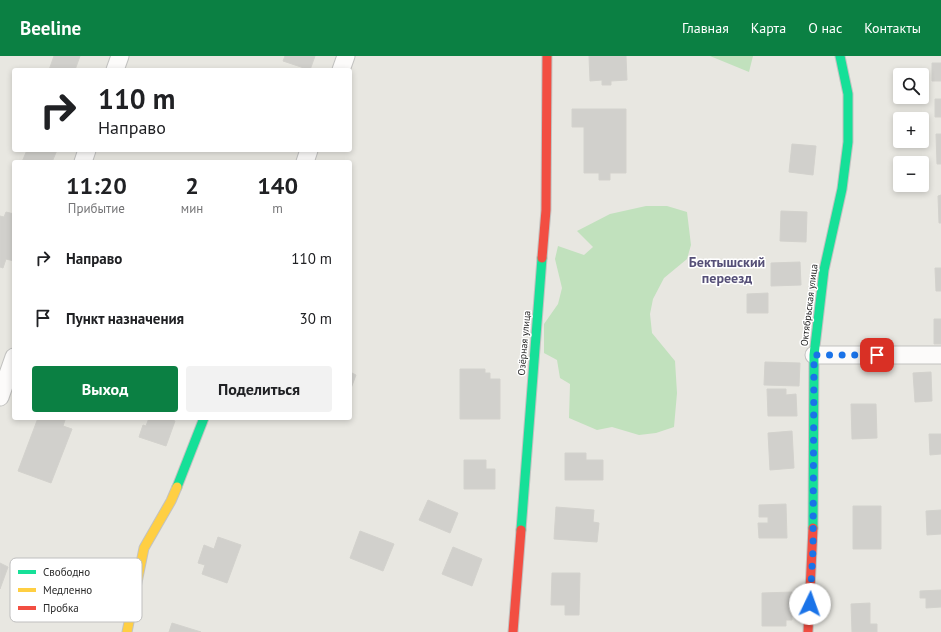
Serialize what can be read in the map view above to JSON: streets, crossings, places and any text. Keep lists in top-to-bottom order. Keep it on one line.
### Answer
{"streets":{"street":["Октябрьская улица","Озёрная улица"]},"districts":["Бектышский переезд"],"legend":["Свободно","Медленно","Пробка"],"page":{"header":"Beeline","nav":["Главная","Карта","О нас","Контакты"],"map_buttons":["+","−"],"turn":["110 m","Направо"],"eta":["11:20","Прибытие","2","мин","140","m"],"list":[{"name":"Направо","value":"110 m"},{"name":"Пункт назначения","value":"30 m"}],"buttons":["Выход","Поделиться"]}}
